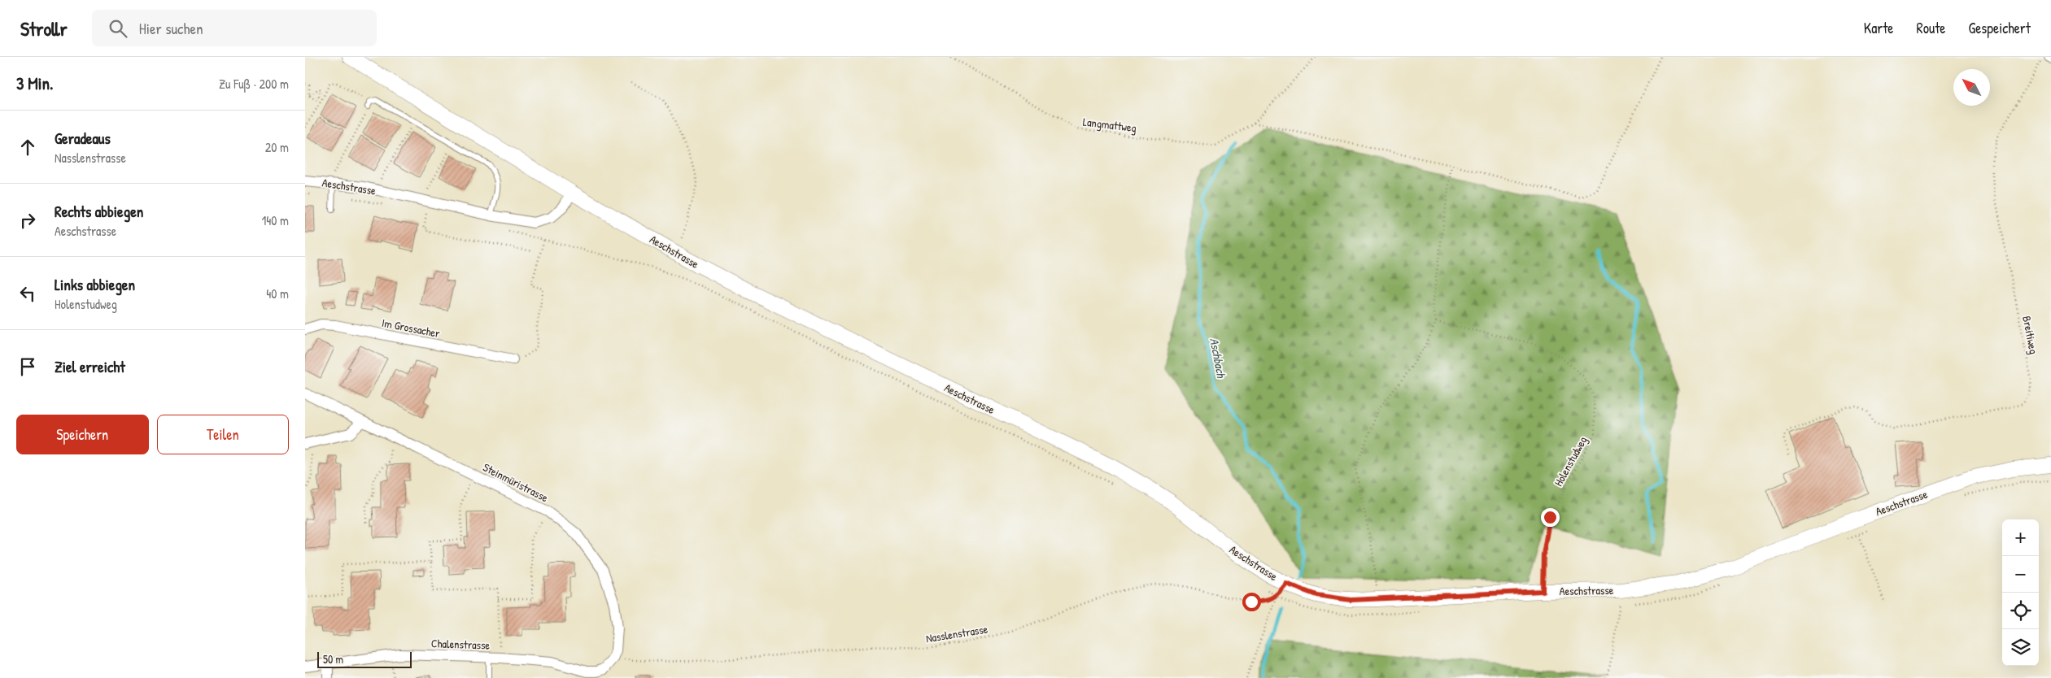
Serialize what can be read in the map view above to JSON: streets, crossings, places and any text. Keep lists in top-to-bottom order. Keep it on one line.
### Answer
{"streets":{"main road":["Aeschstrasse"],"street":["Im Grossacher","Steinmüristrasse","Chalenstrasse"],"path":["Langmattweg","Breitiweg","Holenstudweg","Nasslenstrasse"]},"crossings":[["Aeschstrasse","Holenstudweg"],["Steinmüristrasse","Nasslenstrasse"],["Steinmüristrasse","Chalenstrasse"]],"water":["Aschbach"],"scale_bar":"50 m","north":"top left","page":{"header":"Strollr","search":"Hier suchen","nav":["Karte","Route","Gespeichert"],"heading":["3 Min.","Zu Fuß · 200 m"],"list":[["Geradeaus","Nasslenstrasse","20 m"],["Rechts abbiegen","Aeschstrasse","140 m"],["Links abbiegen","Holenstudweg","40 m"],"Ziel erreicht"],"buttons":["Speichern","Teilen"],"map_buttons":["+","−"],"scale":"50 m"}}
